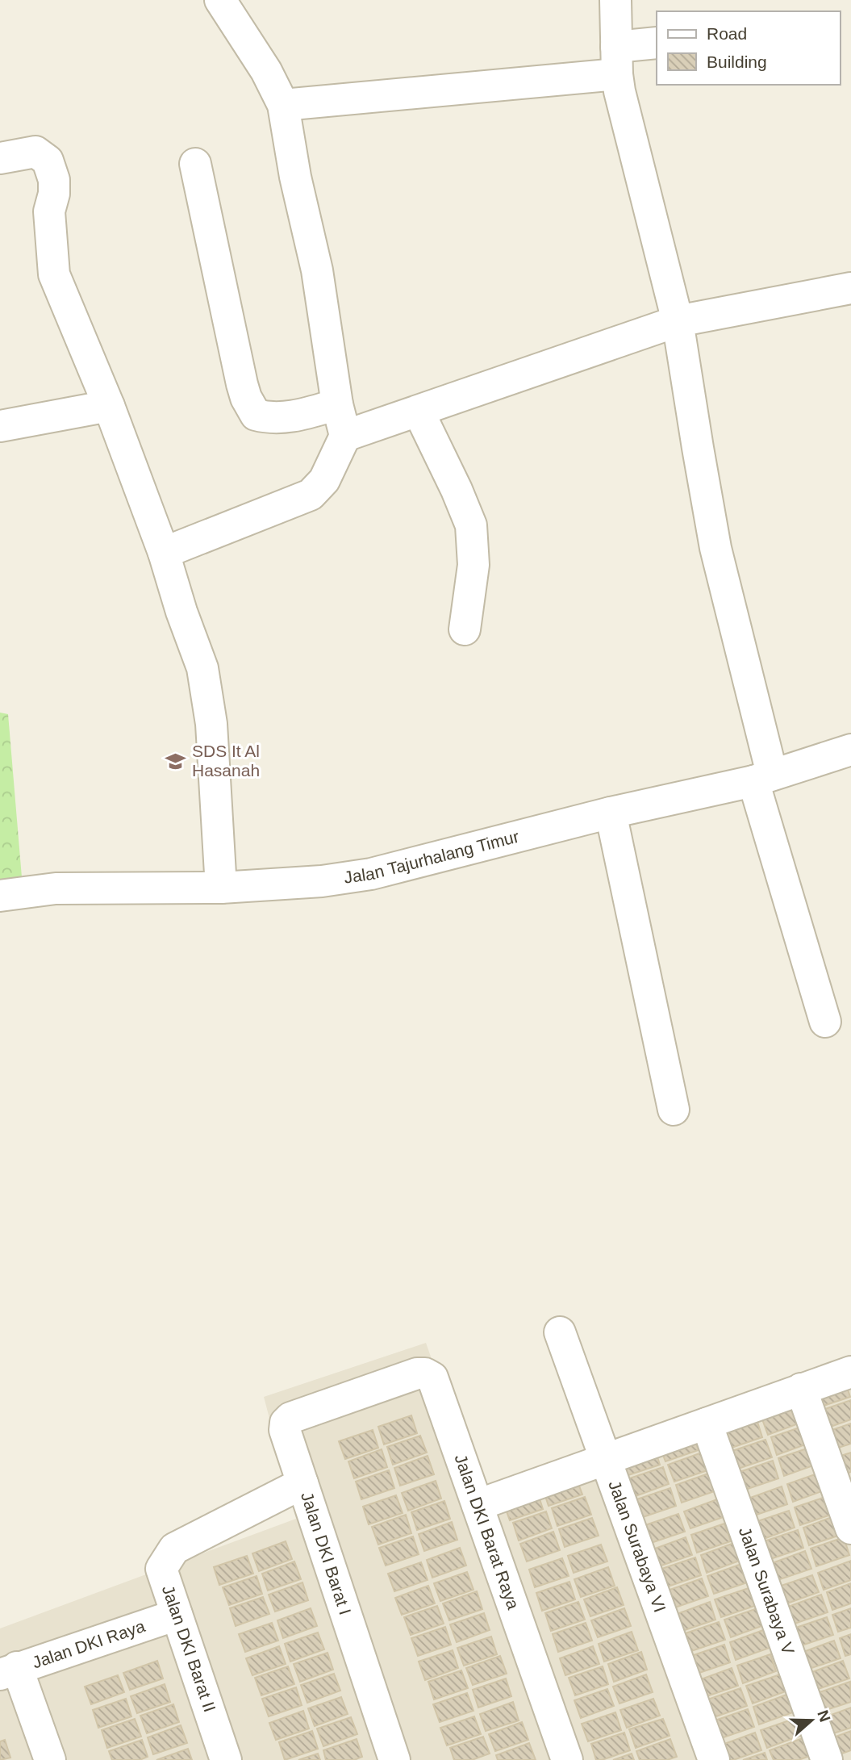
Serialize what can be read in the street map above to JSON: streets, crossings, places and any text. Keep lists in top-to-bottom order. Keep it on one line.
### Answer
{"streets":{"street":["Jalan Tajurhalang Timur","Jalan DKI Barat Raya","Jalan Surabaya VI","Jalan DKI Barat I","Jalan Surabaya V","Jalan DKI Raya","Jalan DKI Barat II"]},"crossings":[["Jalan DKI Barat Raya","Jalan DKI Barat I"],["Jalan DKI Barat I","Jalan DKI Barat II"],["Jalan DKI Raya","Jalan DKI Barat II"]],"places":{"school or university":["SDS It Al Hasanah"]},"legend":["Road","Building"],"north":"right"}
